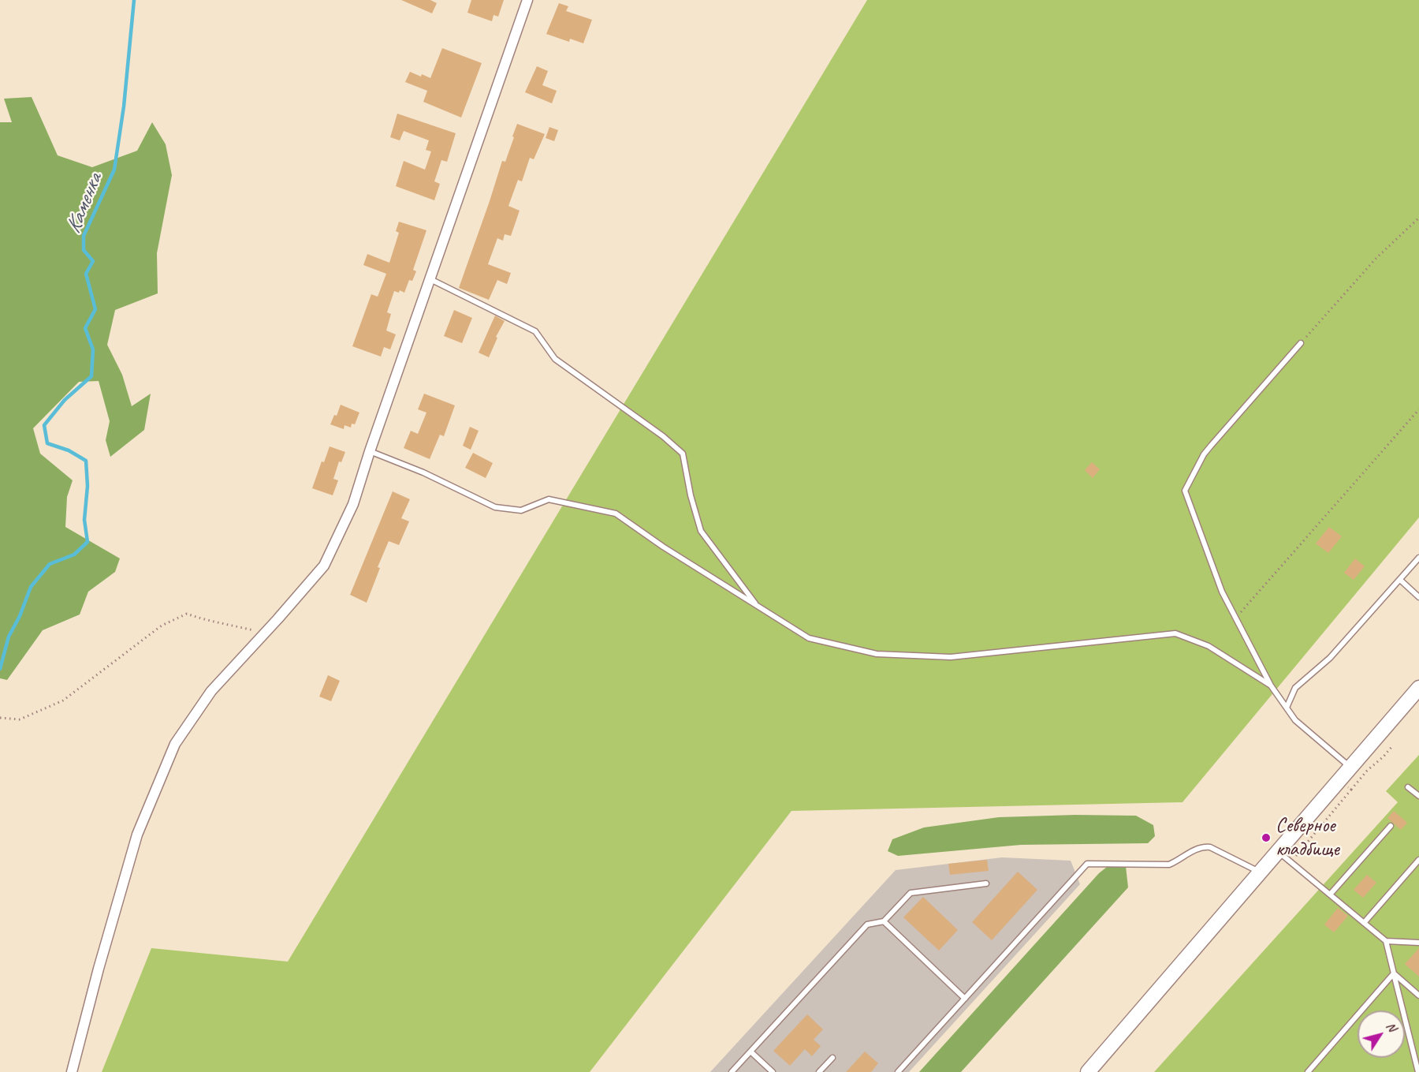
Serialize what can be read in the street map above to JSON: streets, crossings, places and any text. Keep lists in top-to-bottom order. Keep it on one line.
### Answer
{"water":["Каменка"],"places":["Северное кладбище"],"north":"top right"}
